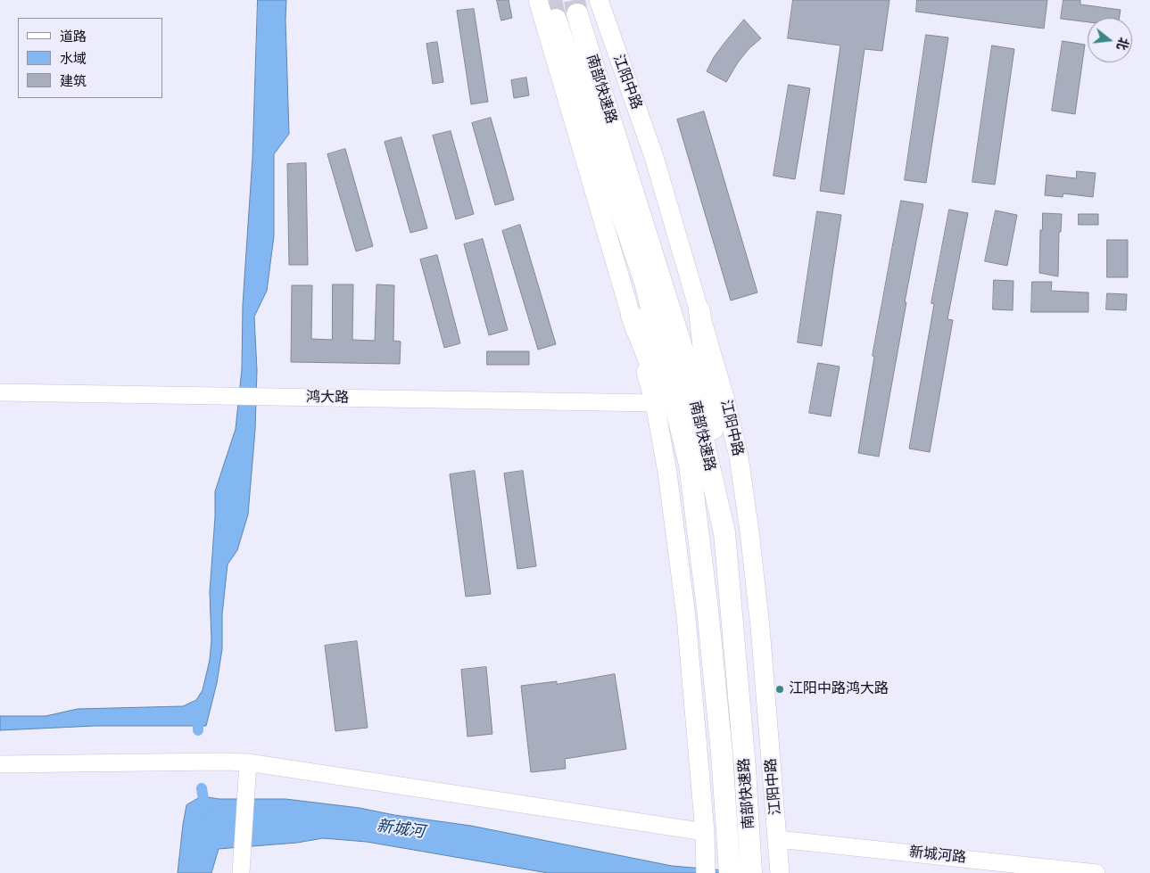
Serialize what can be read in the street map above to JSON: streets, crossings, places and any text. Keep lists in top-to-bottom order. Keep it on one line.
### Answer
{"streets":{"highway":["南部快速路"],"main road":["江阳中路"],"street":["鸿大路","新城河路"]},"crossings":[["江阳中路","新城河路"]],"water":["新城河"],"places":["江阳中路鸿大路"],"legend":["道路","水域","建筑"],"north":"right"}
